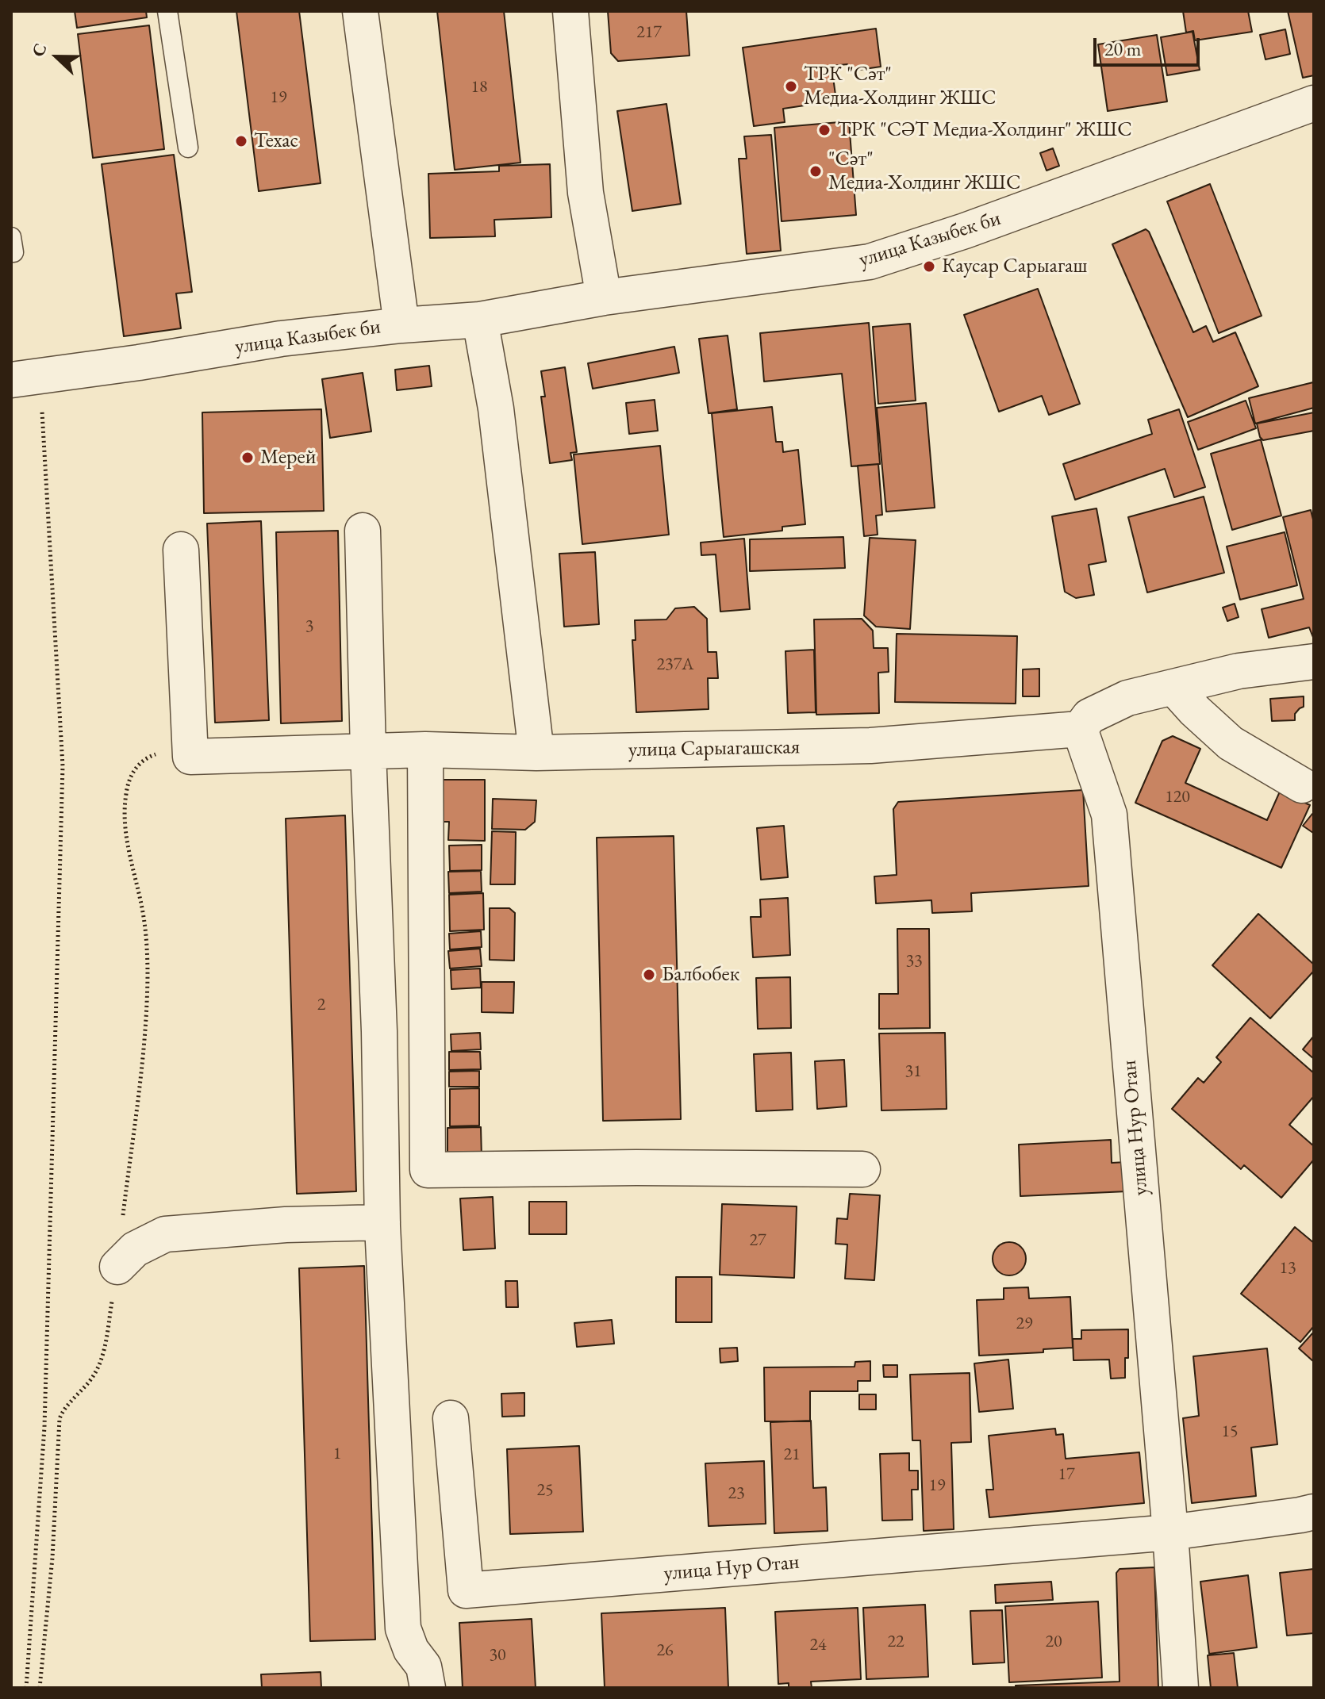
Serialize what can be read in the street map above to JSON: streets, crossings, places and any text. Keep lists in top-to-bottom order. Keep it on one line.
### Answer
{"streets":{"street":["улица Казыбек би","улица Сарыагашская","улица Нур Отан"]},"crossings":[["улица Сарыагашская","улица Нур Отан"]],"places":["ТРК \"Сәт\" Медиа-Холдинг ЖШС","ТРК \"СӘТ Медиа-Холдинг\" ЖШС","Техас","\"Сәт\" Медиа-Холдинг ЖШС","Каусар Сарыагаш","Мерей","Балбобек"],"house_numbers":["217","18","19","3","237А","120","33","2","31","27","13","29","15","1","21","17","19","25","23","22","20","24","26","30"],"scale_bar":"20 m","north":"left"}
